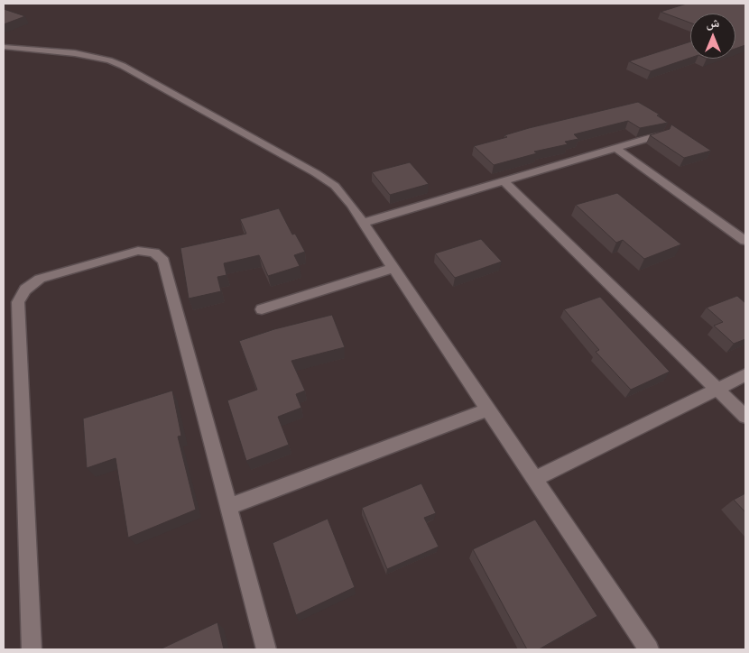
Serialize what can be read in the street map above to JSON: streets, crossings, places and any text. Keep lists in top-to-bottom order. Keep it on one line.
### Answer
{"north":"top"}
